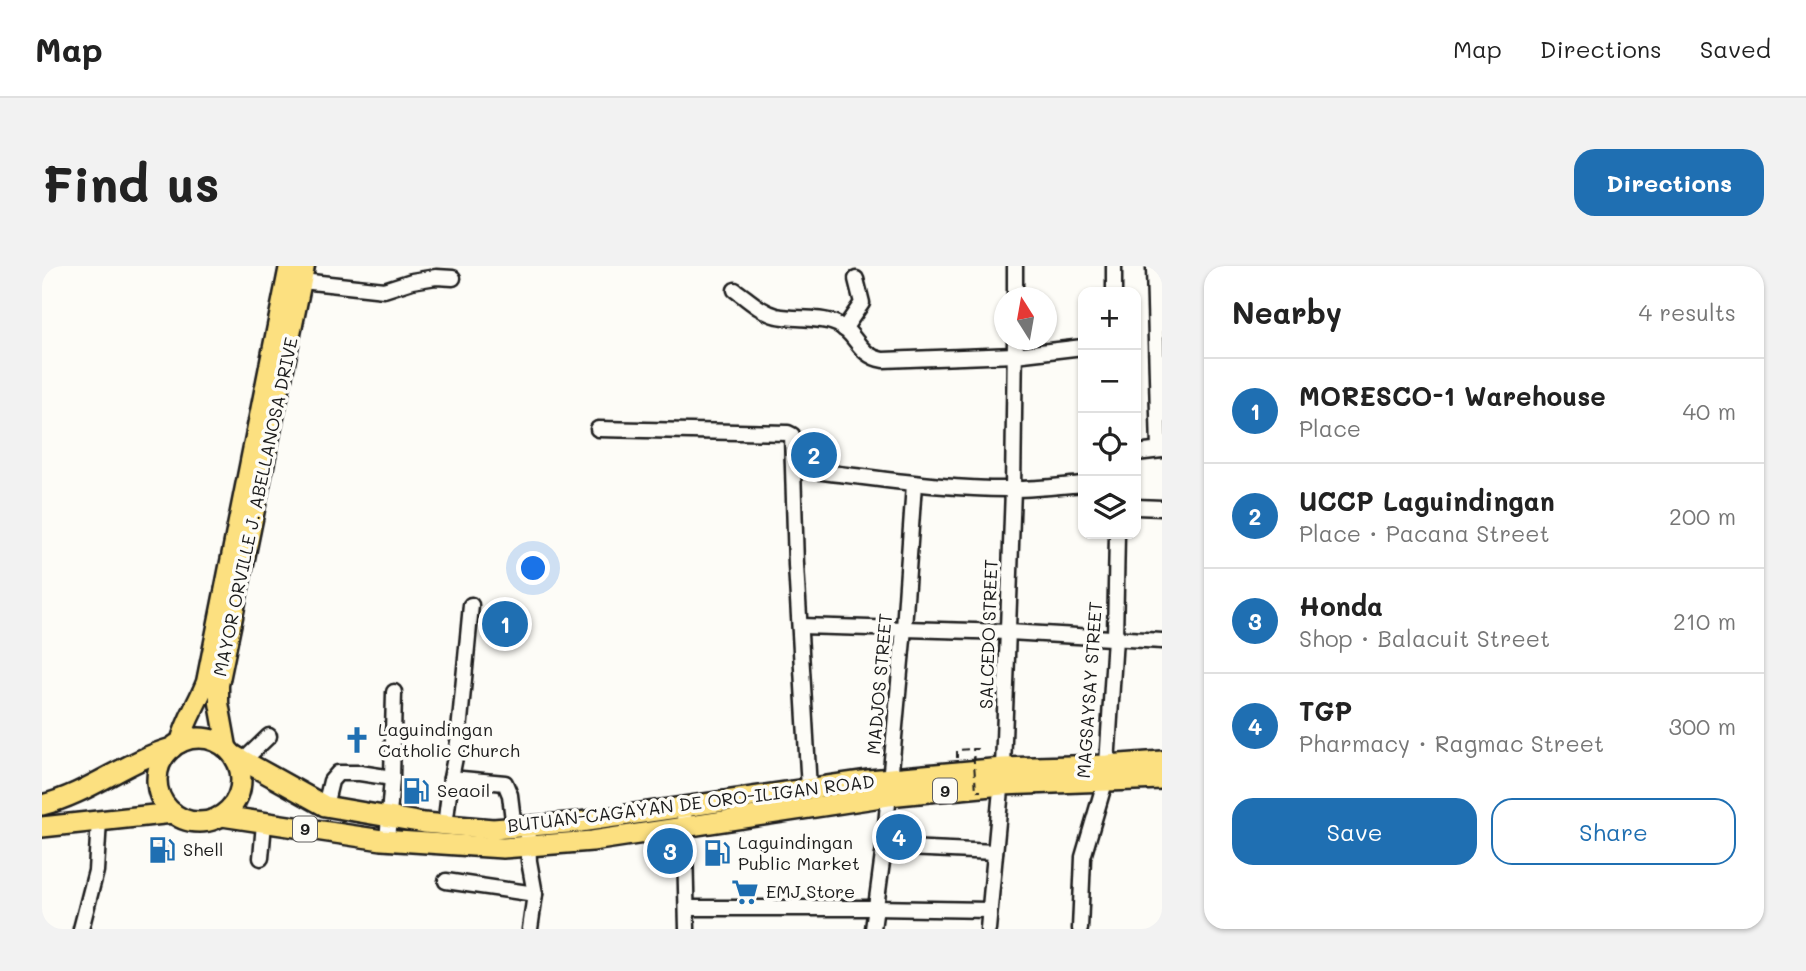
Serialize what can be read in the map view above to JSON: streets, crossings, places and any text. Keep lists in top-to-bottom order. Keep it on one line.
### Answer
{"streets":{"highway":["9","BUTUAN-CAGAYAN DE ORO-ILIGAN ROAD"],"main road":["MAYOR ORVILLE J. ABELLANOSA DRIVE"],"street":["SALCEDO STREET","MADJOS STREET","MAGSAYSAY STREET"]},"crossings":[["MAYOR ORVILLE J. ABELLANOSA DRIVE","9"],["MAYOR ORVILLE J. ABELLANOSA DRIVE","BUTUAN-CAGAYAN DE ORO-ILIGAN ROAD"],["SALCEDO STREET","BUTUAN-CAGAYAN DE ORO-ILIGAN ROAD"],["MADJOS STREET","BUTUAN-CAGAYAN DE ORO-ILIGAN ROAD"],["MAGSAYSAY STREET","BUTUAN-CAGAYAN DE ORO-ILIGAN ROAD"],["9","BUTUAN-CAGAYAN DE ORO-ILIGAN ROAD"]],"places":{"church":["Laguindingan Catholic Church"],"fuel station":["Seaoil","Shell","Laguindingan Public Market"],"supermarket":["EMJ Store"]},"north":"top","page":{"header":"Map","nav":["Map","Directions","Saved"],"buttons":["Directions",["Save","Share"]],"title":"Find us","heading":["Nearby","4 results"],"map_buttons":["+","−"],"list":[{"mark":"1","name":"MORESCO-1 Warehouse","note":"Place","value":"40 m"},{"mark":"2","name":"UCCP Laguindingan","note":"Place · Pacana Street","value":"200 m"},{"mark":"3","name":"Honda","note":"Shop · Balacuit Street","value":"210 m"},{"mark":"4","name":"TGP","note":"Pharmacy · Ragmac Street","value":"300 m"}],"pins":["2","1","4","3"]}}
